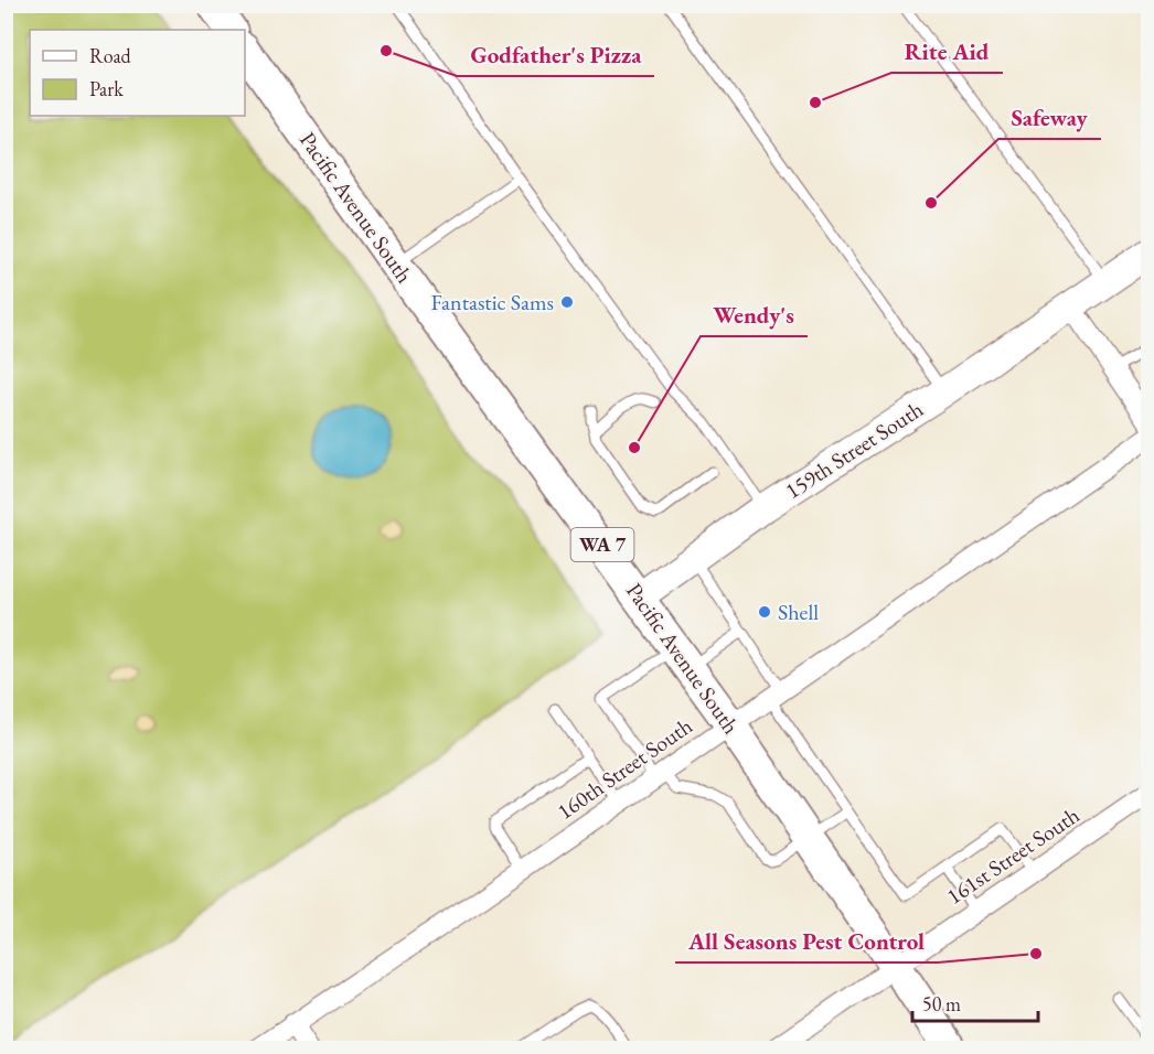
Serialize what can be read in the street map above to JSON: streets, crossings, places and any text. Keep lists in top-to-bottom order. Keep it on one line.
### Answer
{"streets":{"main road":["Pacific Avenue South","WA 7"],"street":["159th Street South","160th Street South","161st Street South"]},"crossings":[["Pacific Avenue South","159th Street South"],["Pacific Avenue South","160th Street South"],["Pacific Avenue South","161st Street South"]],"places":["Godfather's Pizza","Rite Aid","Safeway","Fantastic Sams","Wendy's","Shell","All Seasons Pest Control"],"legend":["Road","Park"],"scale_bar":"50 m"}
